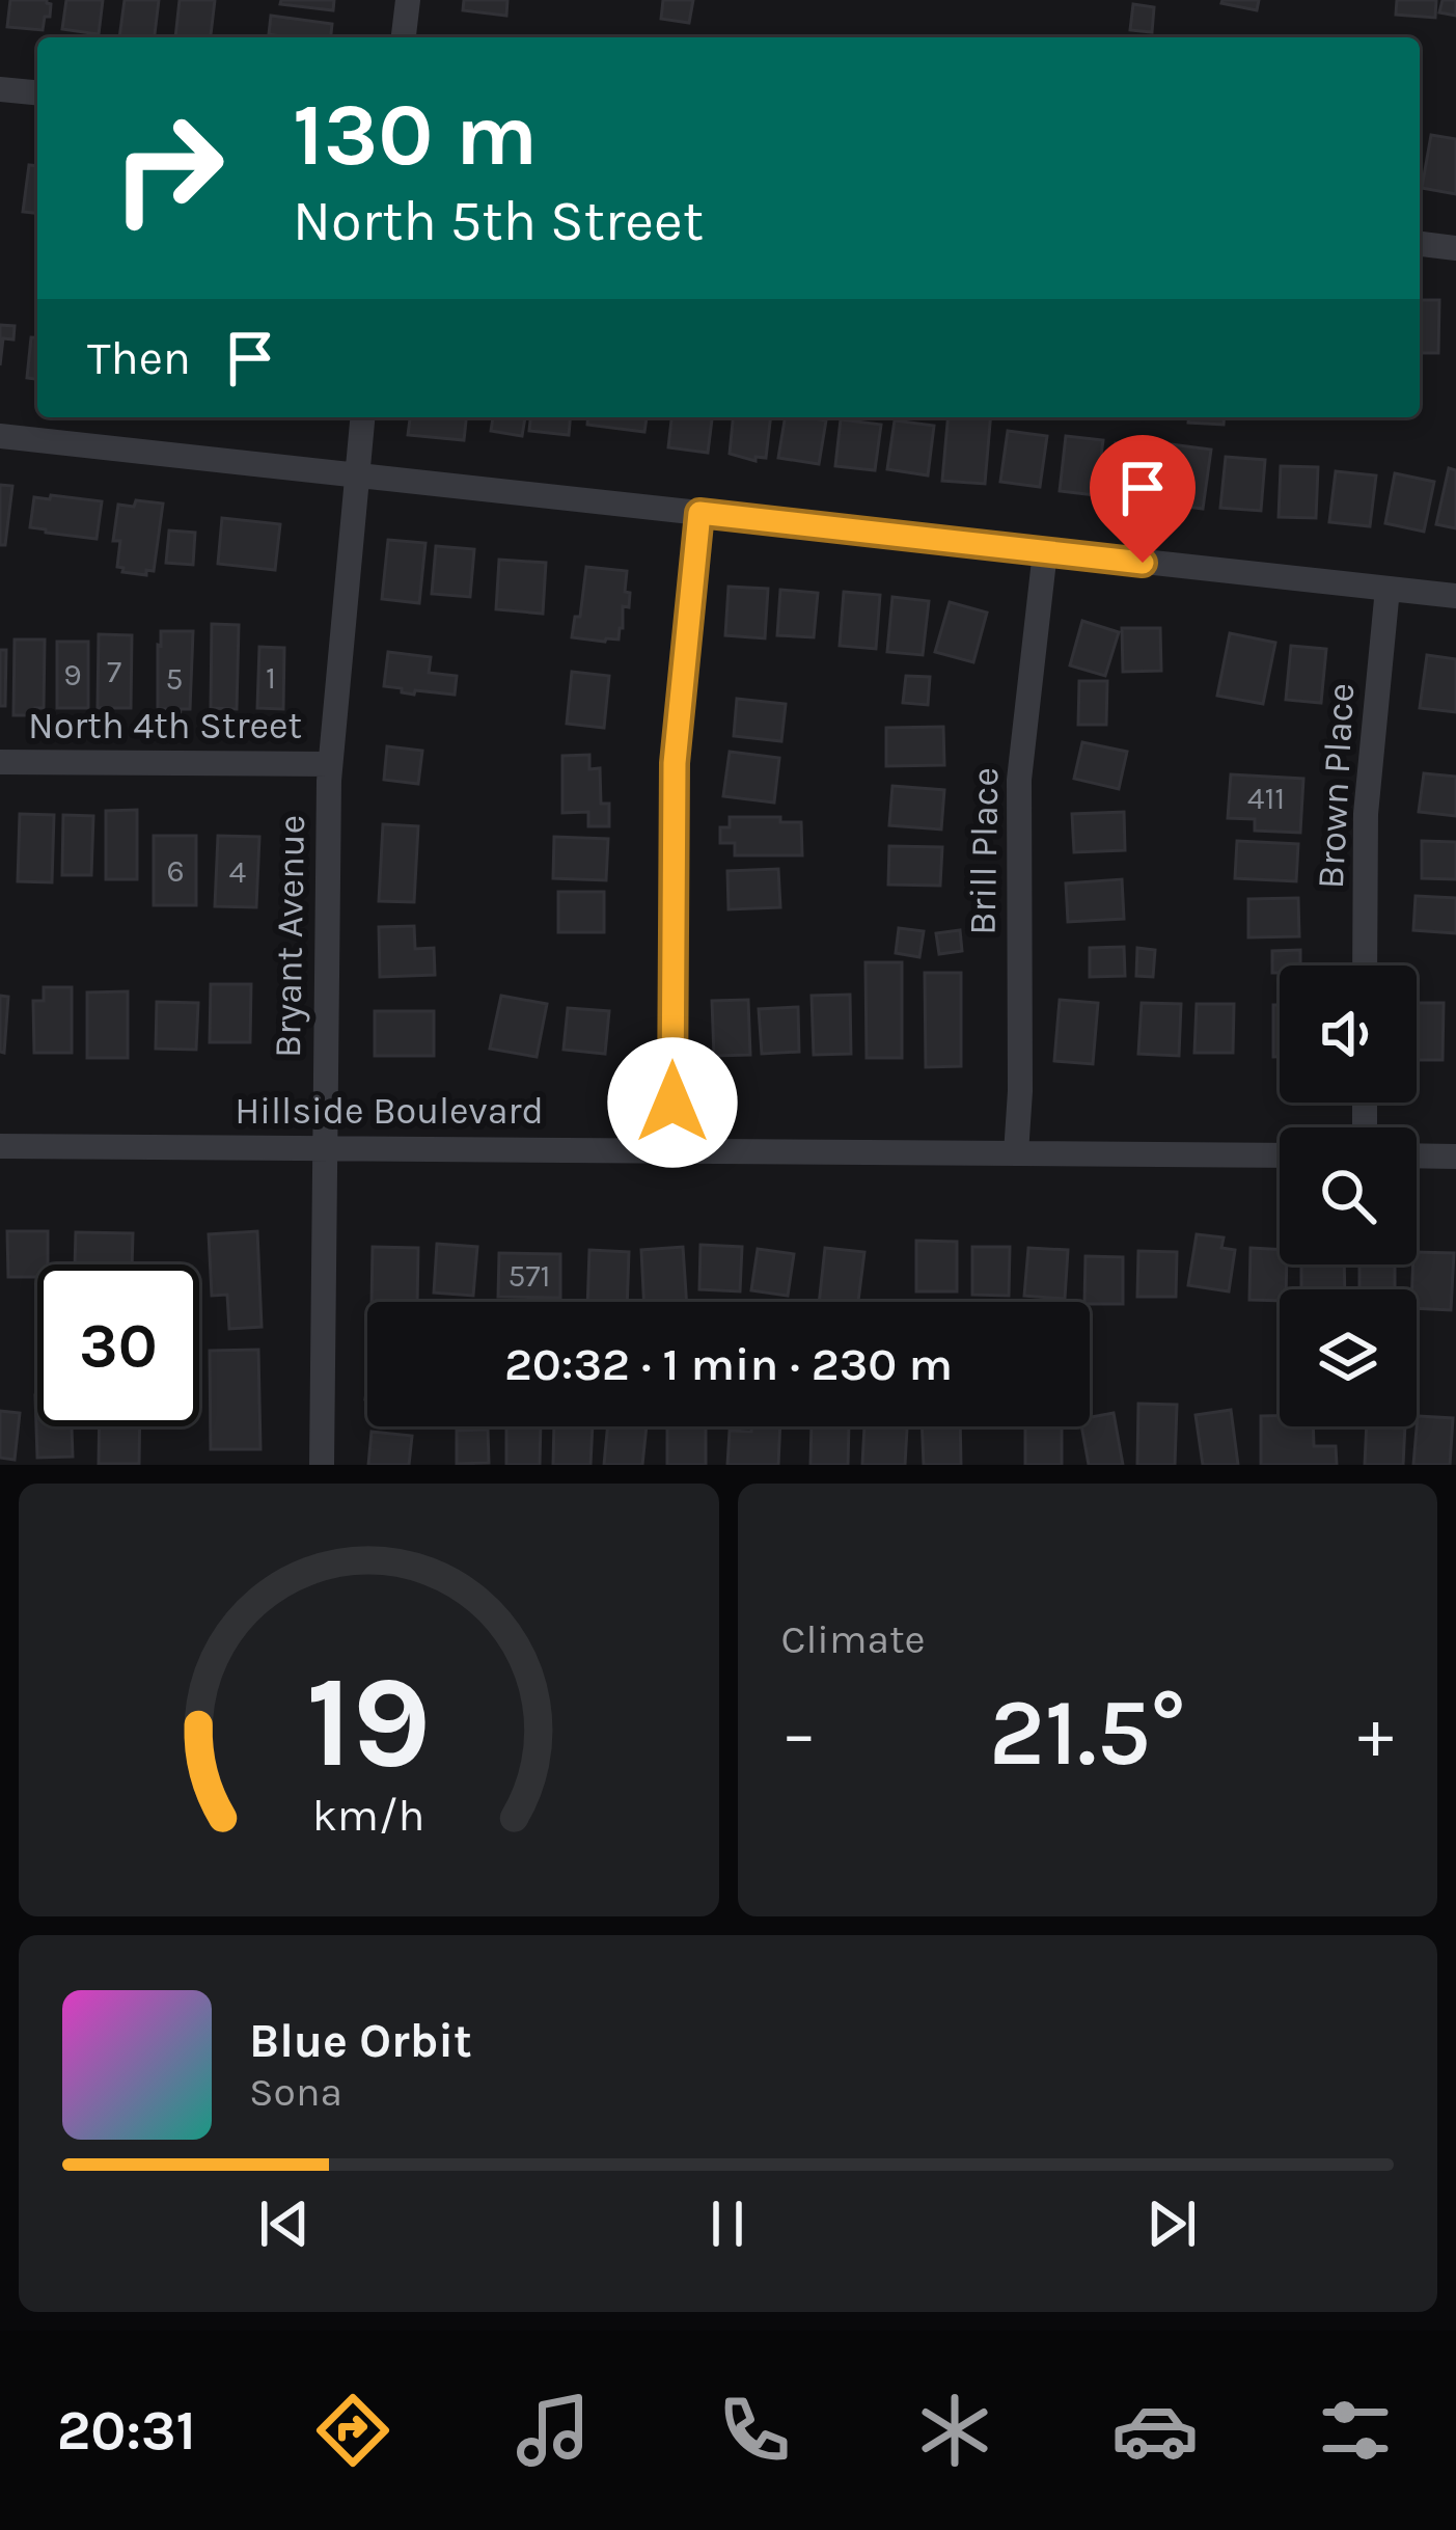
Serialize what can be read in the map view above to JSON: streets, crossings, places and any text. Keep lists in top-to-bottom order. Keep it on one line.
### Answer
{"streets":{"street":["North 4th Street","Brown Place","Brill Place","Bryant Avenue","Hillside Boulevard"]},"crossings":[["North 4th Street","Bryant Avenue"],["Brill Place","Hillside Boulevard"],["Bryant Avenue","Hillside Boulevard"]],"house_numbers":["7","9","1","5","411","6","4","571"],"page":{"turn":["130 m","North 5th Street"],"then":"Then","limit":"30","trip":"20:32 · 1 min · 230 m","tile":"Climate","heat":["−","21.5°","+"],"song":["Blue Orbit","Sona"],"tabs":"20:31","gauge":["19","km/h"]}}
